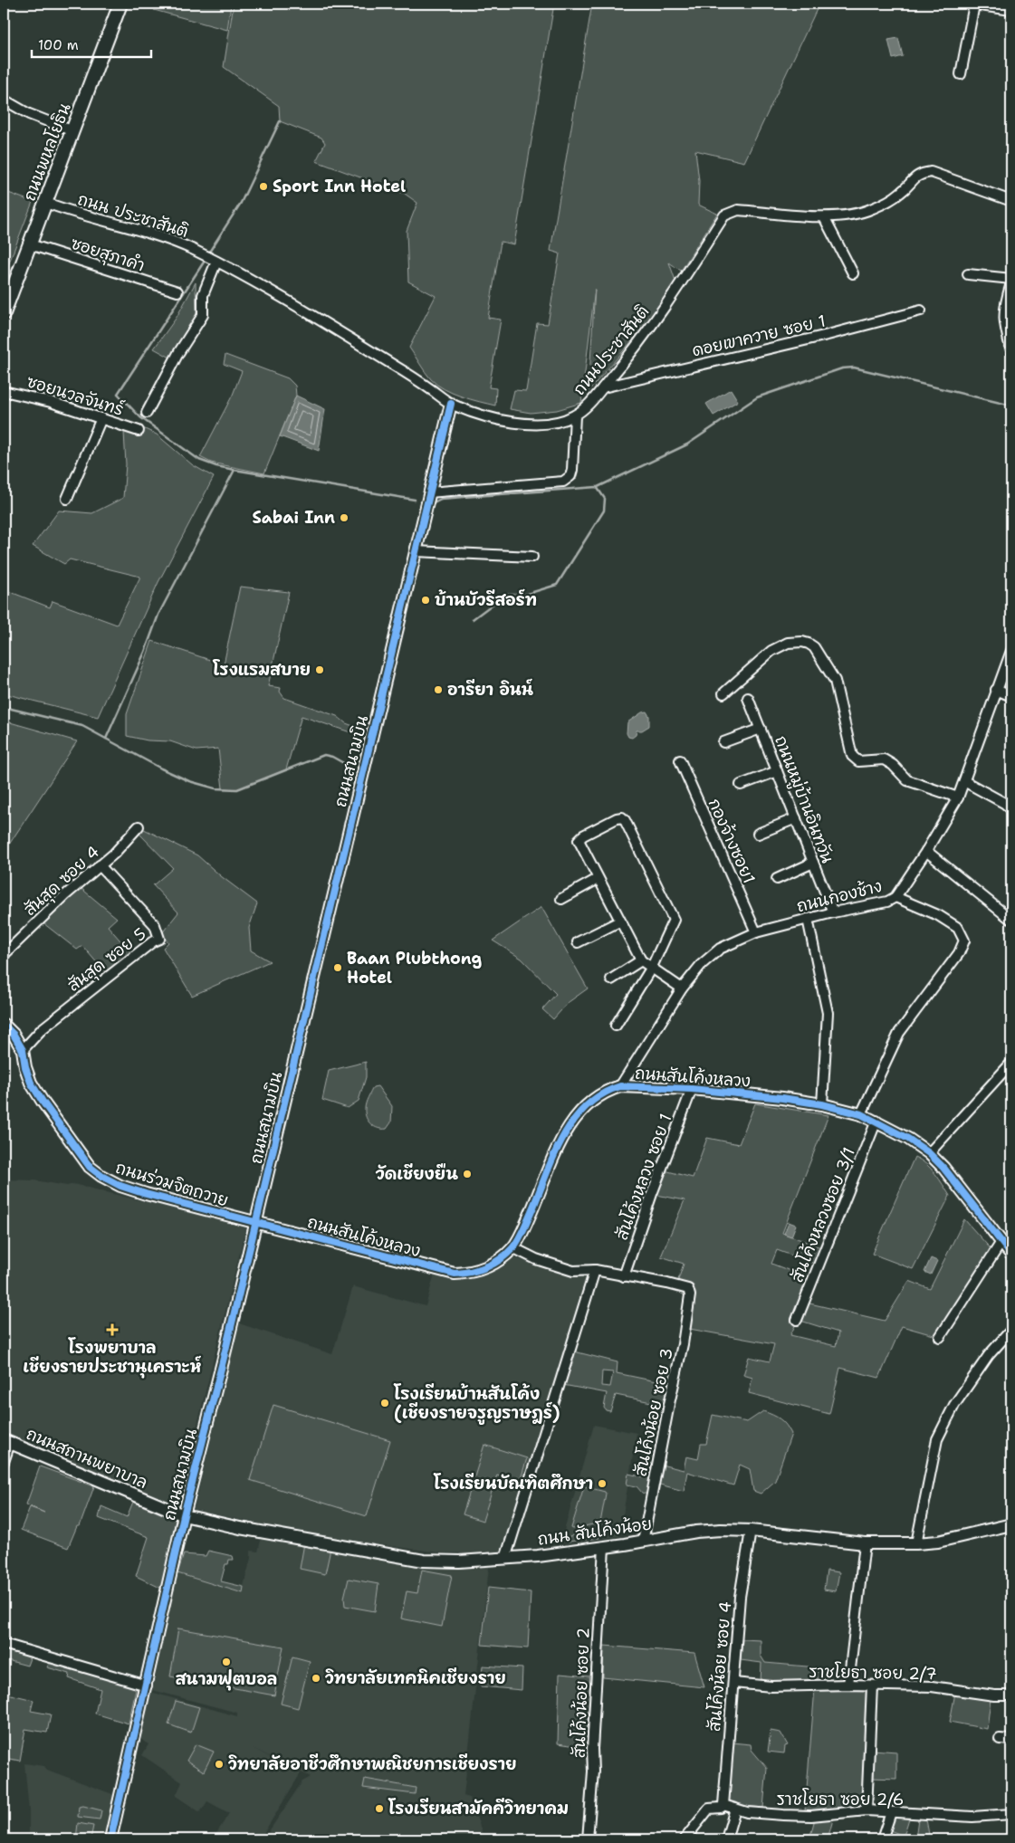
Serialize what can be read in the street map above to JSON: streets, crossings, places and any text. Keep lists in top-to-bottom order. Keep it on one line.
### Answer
{"streets":{"main road":["ถนนพหลโยธิน"],"street":["ถนน ประชาสันติ","ซอยสุภาคำ","ดอยเขาควาย ซอย 1","ถนนประชาสันติ","ซอยนวลจันทร์","ถนนสนามบิน","ถนนหมู่บ้านอินทวัน","กองจ้างซอย1","สันสุด ซอย 4","ถนนกองช้าง","สันสุด ซอย 5","ถนนสันโค้งหลวง","สันโค้งหลวง ซอย 1","ถนนร่วมจิตถวาย","สันโค้งหลวงซอย 3/1","สันโค้งน้อย ซอย 3","ถนนสถานพยาบาล","ถนน สันโค้งน้อย","สันโค้งน้อย ซอย 4","ราชโยธา ซอย 2/7","สันโค้งน้อย ซอย 2","ราชโยธา ซอย 2/6"]},"crossings":[["ถนนพหลโยธิน","ถนน ประชาสันติ"],["ถนนพหลโยธิน","ซอยสุภาคำ"],["ถนน ประชาสันติ","ถนนประชาสันติ"],["ดอยเขาควาย ซอย 1","ถนนประชาสันติ"],["ถนนประชาสันติ","ถนนสนามบิน"],["ถนนสนามบิน","ถนนสันโค้งหลวง"],["ถนนสนามบิน","ถนนร่วมจิตถวาย"],["ถนนสนามบิน","ถนนสถานพยาบาล"],["ถนนสนามบิน","ถนน สันโค้งน้อย"],["ถนนหมู่บ้านอินทวัน","ถนนกองช้าง"],["กองจ้างซอย1","ถนนกองช้าง"],["สันสุด ซอย 4","สันสุด ซอย 5"],["ถนนกองช้าง","ถนนสันโค้งหลวง"],["สันสุด ซอย 5","ถนนร่วมจิตถวาย"],["ถนนสันโค้งหลวง","สันโค้งหลวง ซอย 1"],["ถนนสันโค้งหลวง","ถนนร่วมจิตถวาย"],["ถนนสันโค้งหลวง","สันโค้งหลวงซอย 3/1"],["สันโค้งหลวง ซอย 1","สันโค้งน้อย ซอย 3"],["สันโค้งน้อย ซอย 3","ถนน สันโค้งน้อย"],["ถนนสถานพยาบาล","ถนน สันโค้งน้อย"],["ถนน สันโค้งน้อย","สันโค้งน้อย ซอย 4"],["ถนน สันโค้งน้อย","สันโค้งน้อย ซอย 2"],["สันโค้งน้อย ซอย 4","ราชโยธา ซอย 2/7"],["สันโค้งน้อย ซอย 4","ราชโยธา ซอย 2/6"]],"places":{"other":["Sport Inn Hotel","Sabai Inn","บ้านบัวรีสอร์ท","โรงแรมสบาย","อารียา อินน์","Baan Plubthong Hotel","วัดเชียงยืน","โรงเรียนบ้านสันโค้ง (เชียงรายจรูญราษฎร์)","โรงเรียนบัณฑิตศึกษา","สนามฟุตบอล","วิทยาลัยเทคนิคเชียงราย","วิทยาลัยอาชีวศึกษาพณิชยการเชียงราย","โรงเรียนสามัคคีวิทยาคม"],"health":["โรงพยาบาล เชียงรายประชานุเคราะห์"]},"scale_bar":"100 m"}
